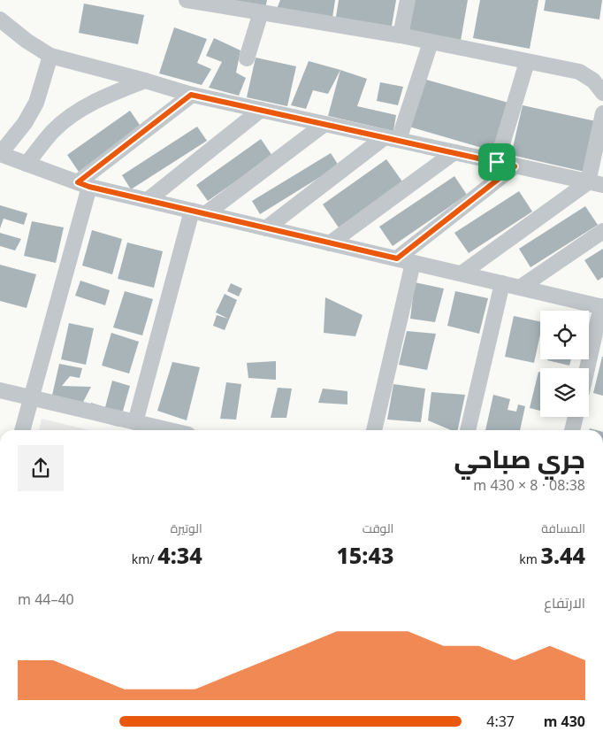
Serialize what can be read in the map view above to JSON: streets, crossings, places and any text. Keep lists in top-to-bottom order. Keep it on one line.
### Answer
{"page":{"heading":["جري صباحي","08:38 · 8 × 430 m"],"stats":[["المسافة","3.44 km"],["الوقت","15:43"],["الوتيرة","4:34 /km"]],"chart":["الارتفاع","40–44 m"],"list":[{"name":"430 m","note":"4:37"}]}}
